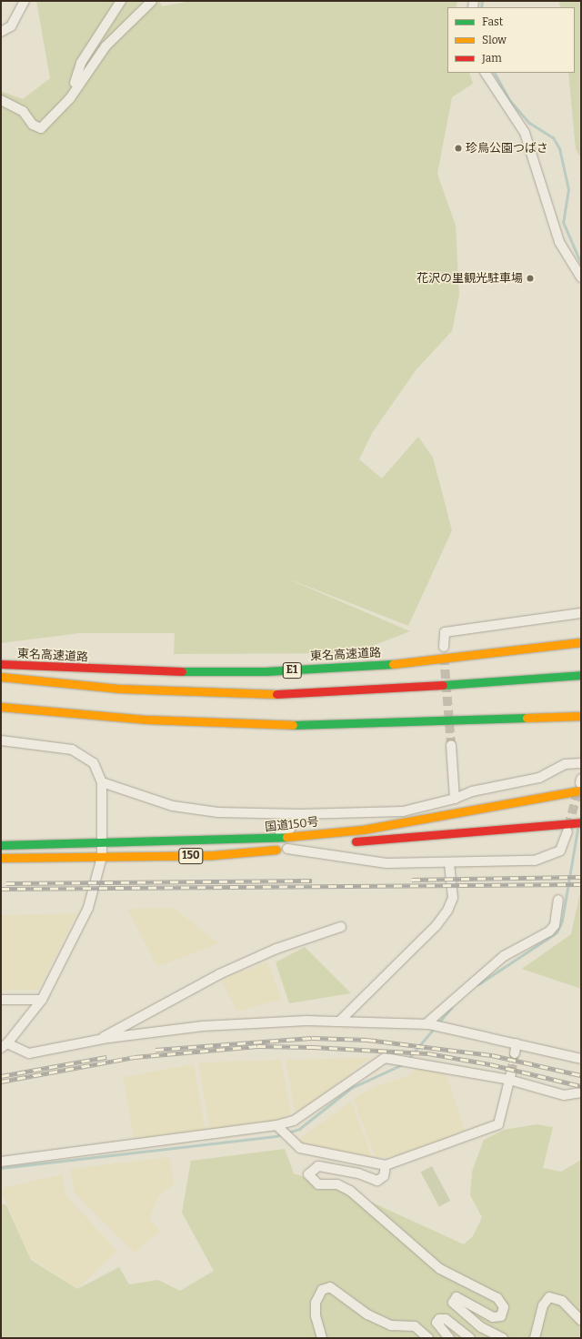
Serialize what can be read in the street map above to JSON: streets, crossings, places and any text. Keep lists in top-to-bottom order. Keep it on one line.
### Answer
{"streets":{"highway":["東名高速道路","E1","国道150号","150"]},"places":["珍鳥公園つばさ","花沢の里観光駐車場"],"legend":["Fast","Slow","Jam"]}
